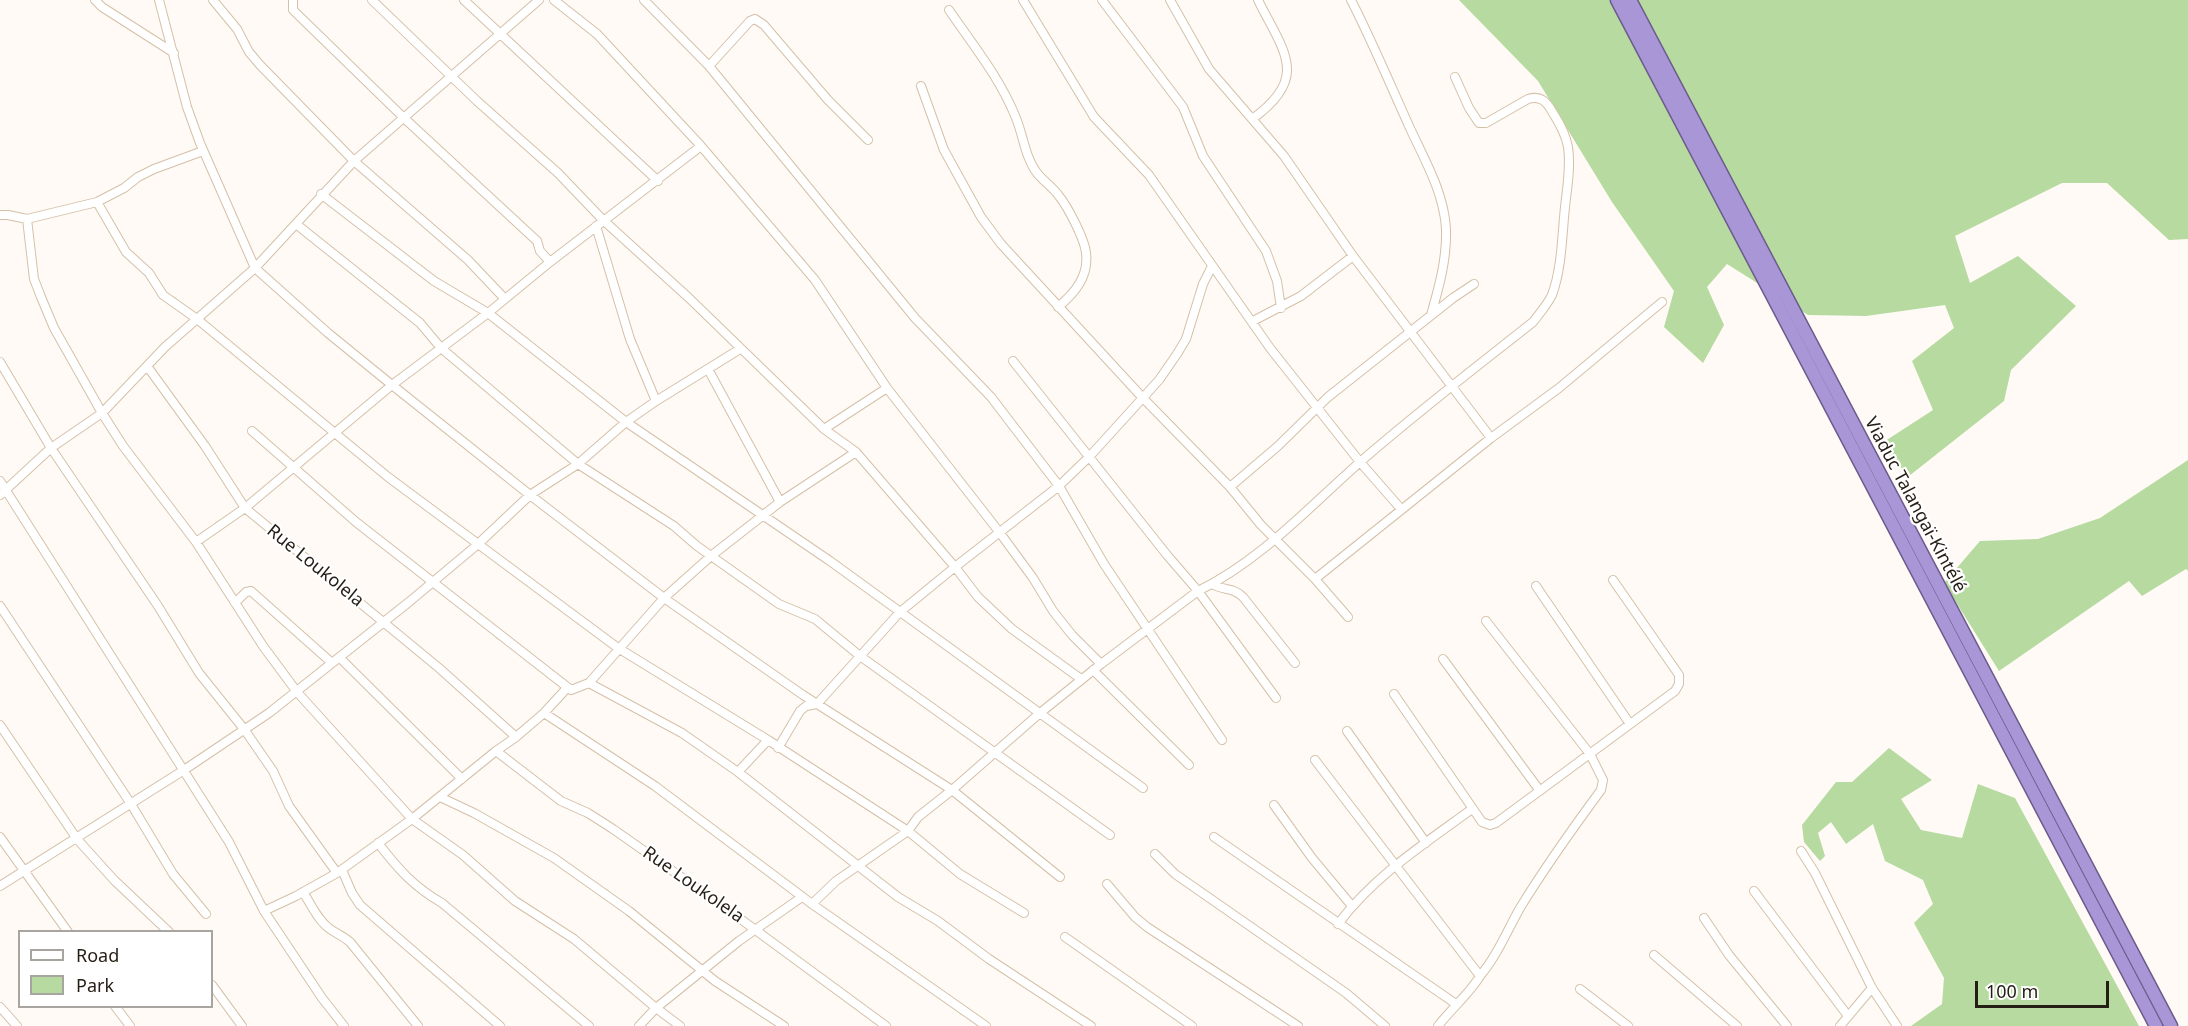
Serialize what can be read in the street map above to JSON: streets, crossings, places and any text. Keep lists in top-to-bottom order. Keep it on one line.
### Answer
{"streets":{"highway":["Viaduc Talangaï-Kintélé"],"street":["Rue Loukolela"]},"legend":["Road","Park"],"scale_bar":"100 m"}
